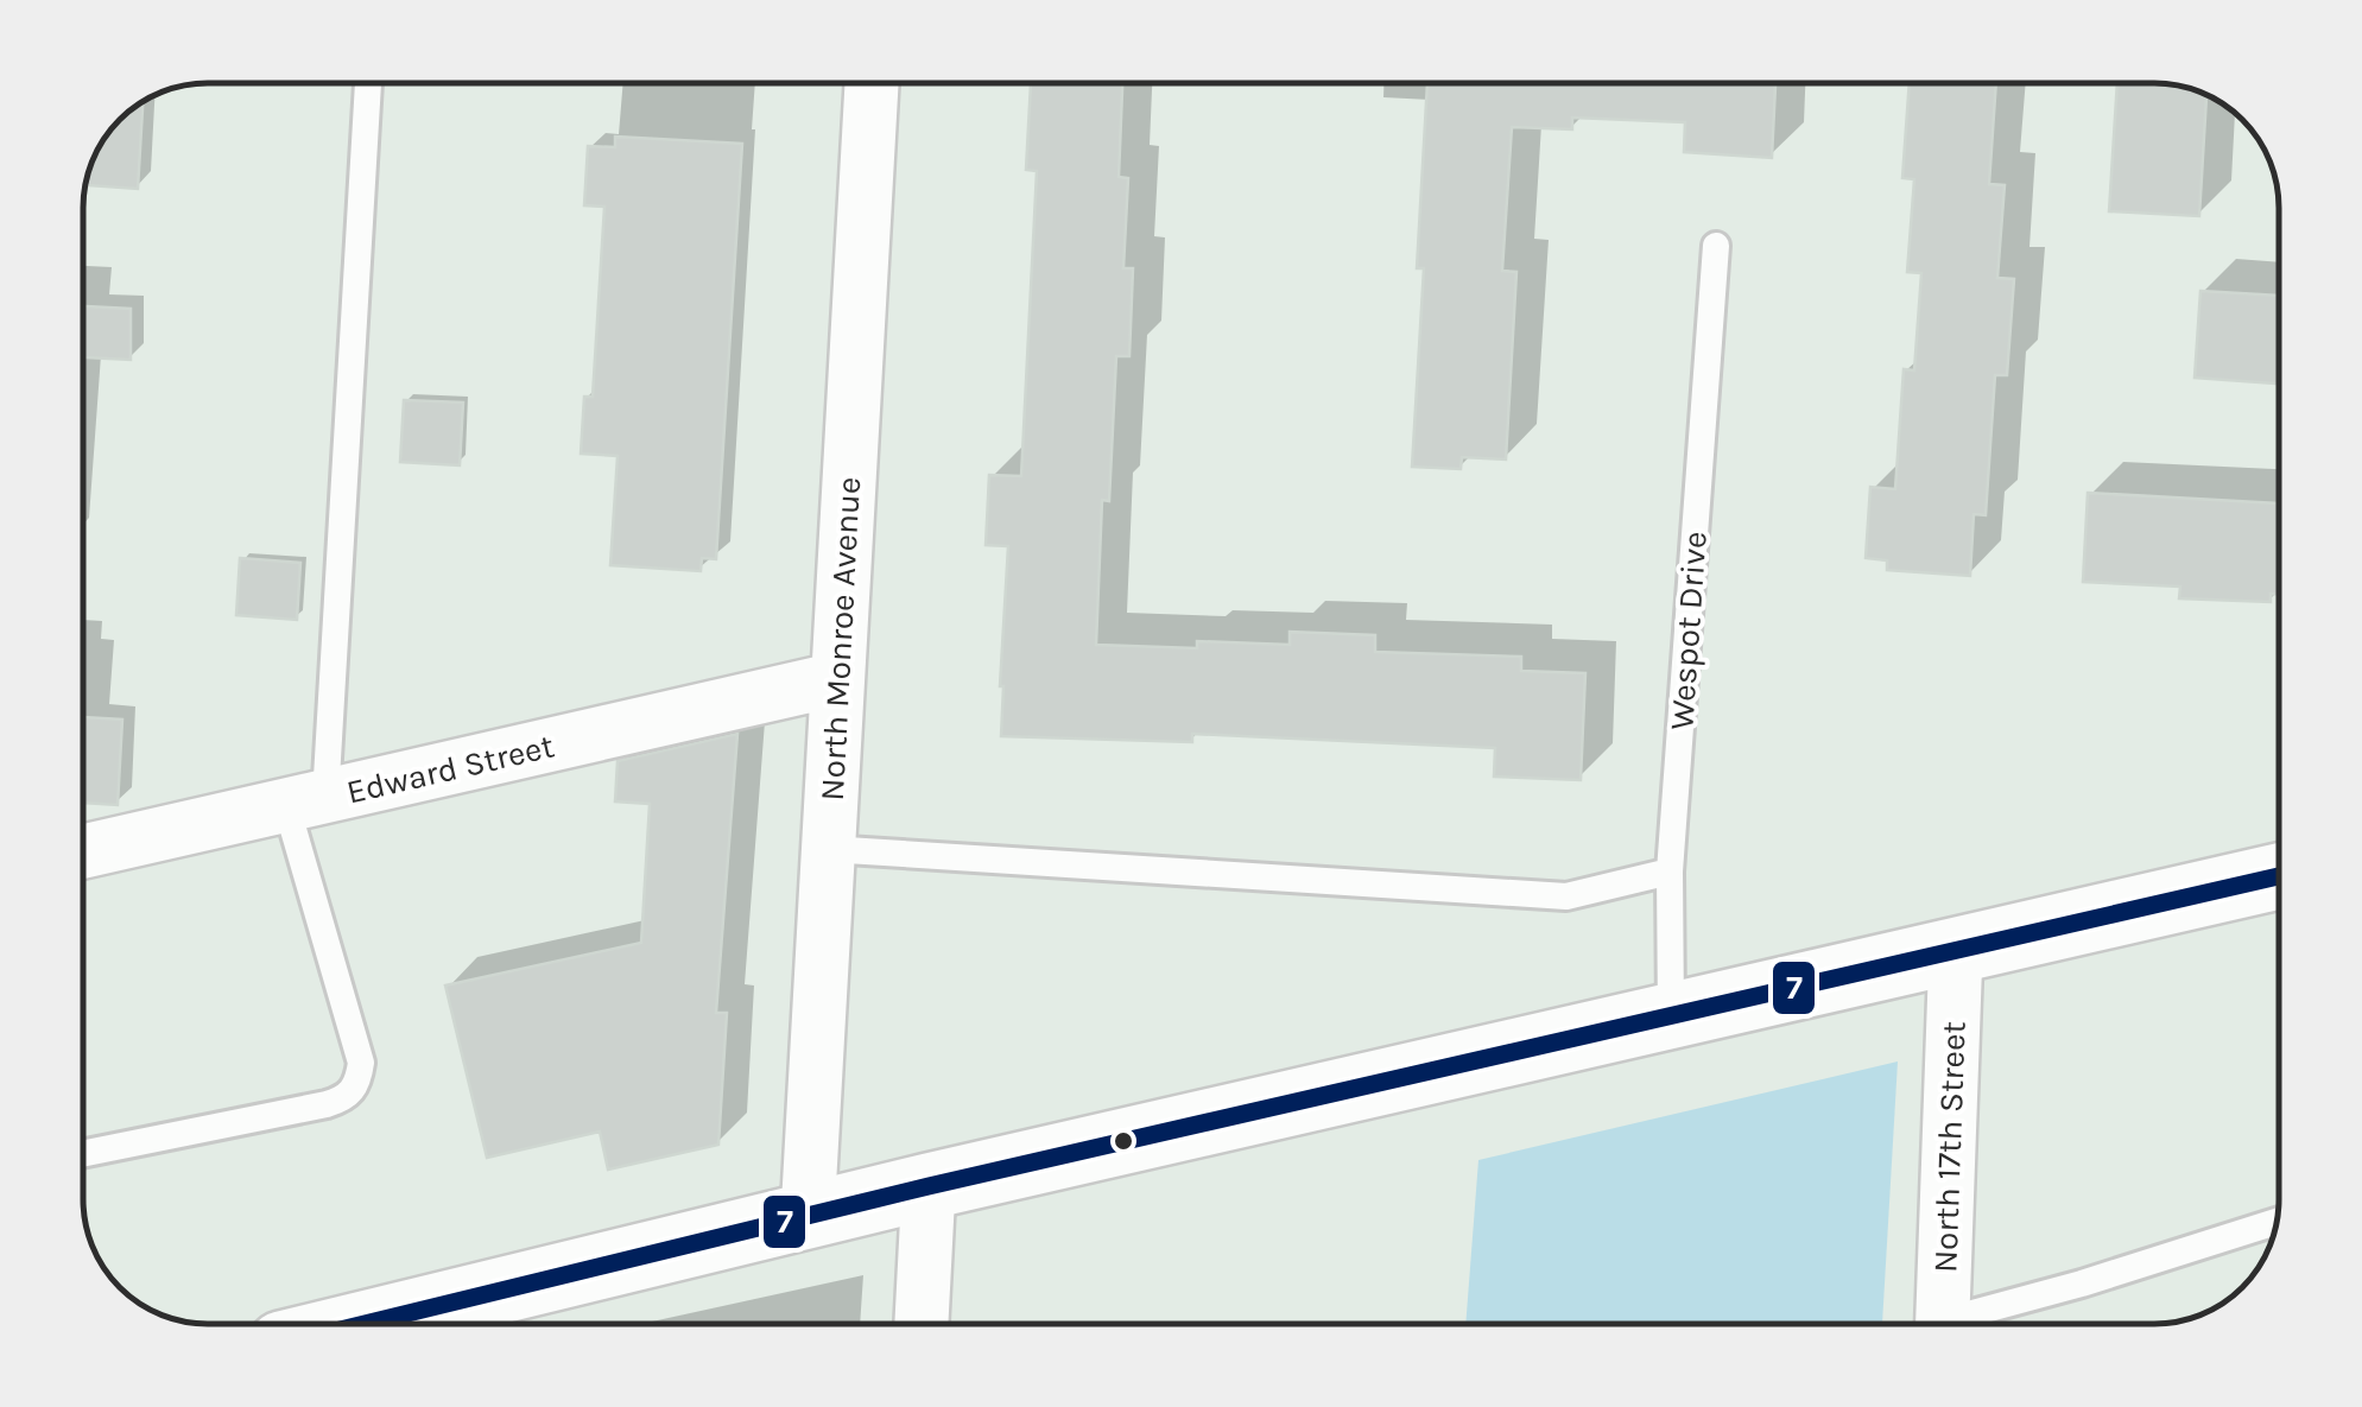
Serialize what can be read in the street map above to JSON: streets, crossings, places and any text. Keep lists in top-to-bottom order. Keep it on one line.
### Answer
{"streets":{"street":["North Monroe Avenue","Edward Street","North 17th Street"],"lane":["Wespot Drive"]},"crossings":[["North Monroe Avenue","Edward Street"]],"lines":["transit line 7"]}
